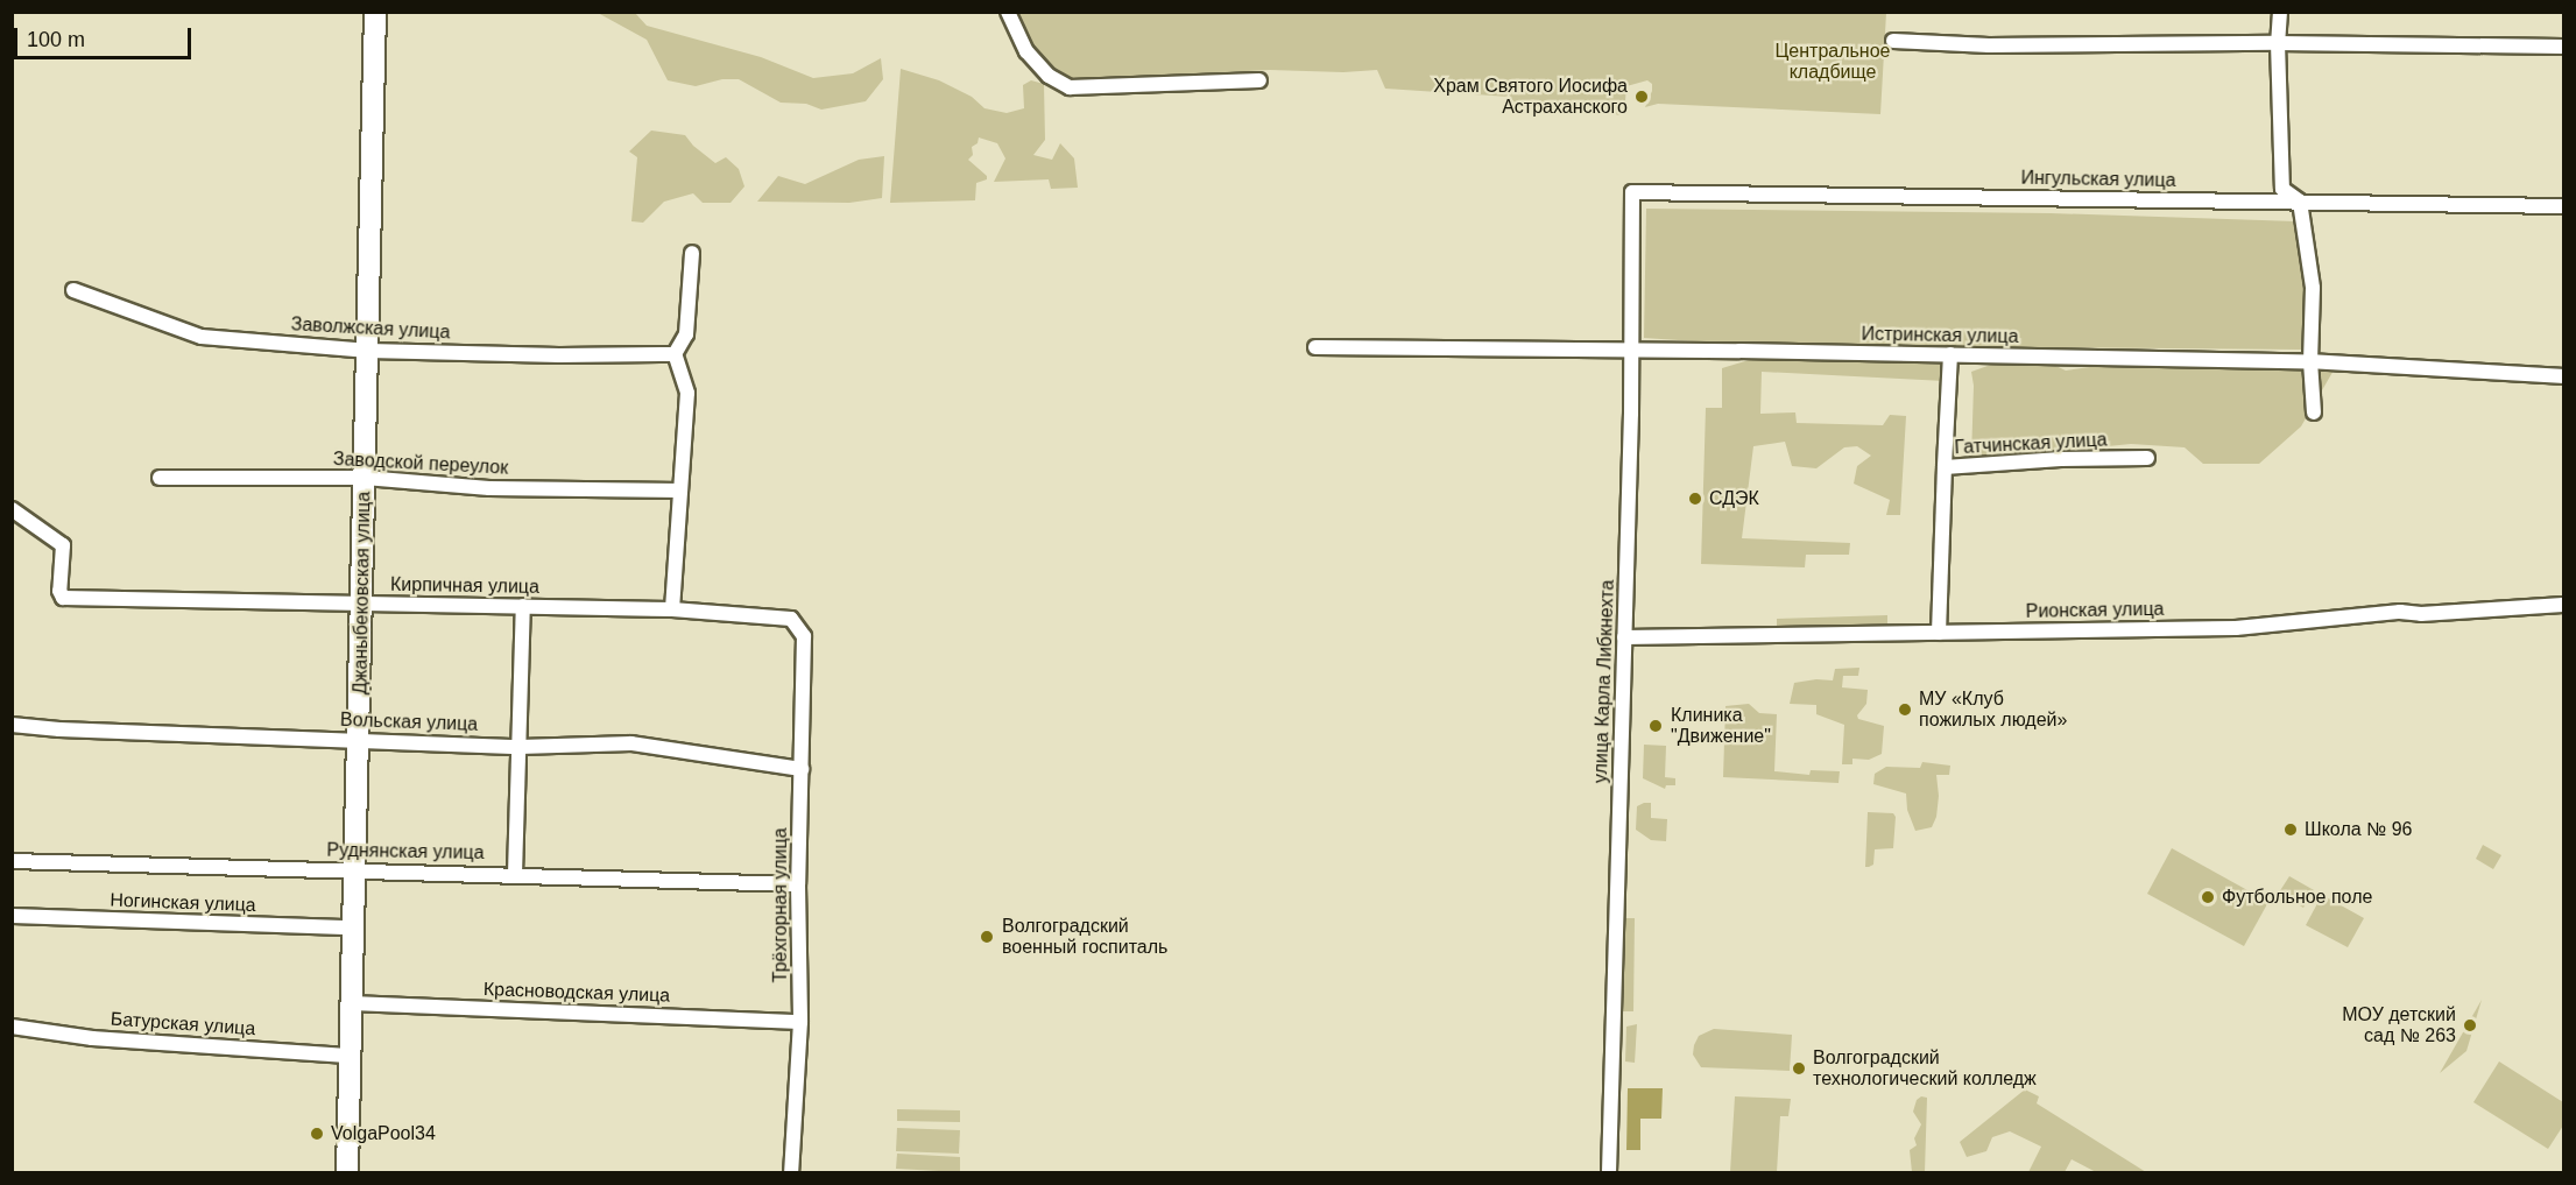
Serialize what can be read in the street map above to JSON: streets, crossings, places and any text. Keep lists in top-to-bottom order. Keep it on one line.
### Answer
{"streets":{"main road":["Джаныбековская улица"],"street":["Ингульская улица","Заволжская улица","Истринская улица","Гатчинская улица","Заводской переулок","Кирпичная улица","Рионская улица","улица Карла Либкнехта","Вольская улица","Руднянская улица","Ногинская улица","Трёхгорная улица","Красноводская улица","Батурская улица"]},"crossings":[["Ингульская улица","улица Карла Либкнехта"],["Заволжская улица","Джаныбековская улица"],["Истринская улица","Гатчинская улица"],["Истринская улица","улица Карла Либкнехта"],["Заводской переулок","Джаныбековская улица"],["Кирпичная улица","Джаныбековская улица"],["Кирпичная улица","Трёхгорная улица"],["Джаныбековская улица","Вольская улица"],["Джаныбековская улица","Руднянская улица"],["Джаныбековская улица","Ногинская улица"],["Джаныбековская улица","Красноводская улица"],["Джаныбековская улица","Батурская улица"],["Рионская улица","улица Карла Либкнехта"],["Вольская улица","Трёхгорная улица"],["Руднянская улица","Трёхгорная улица"],["Трёхгорная улица","Красноводская улица"]],"parks":["Центральное кладбище"],"places":["Храм Святого Иосифа Астраханского","СДЭК","МУ «Клуб пожилых людей»","Клиника \"Движение\"","Школа № 96","Футбольное поле","Волгоградский военный госпиталь","МОУ детский сад № 263","Волгоградский технологический колледж","VolgaPool34"],"scale_bar":"100 m"}
